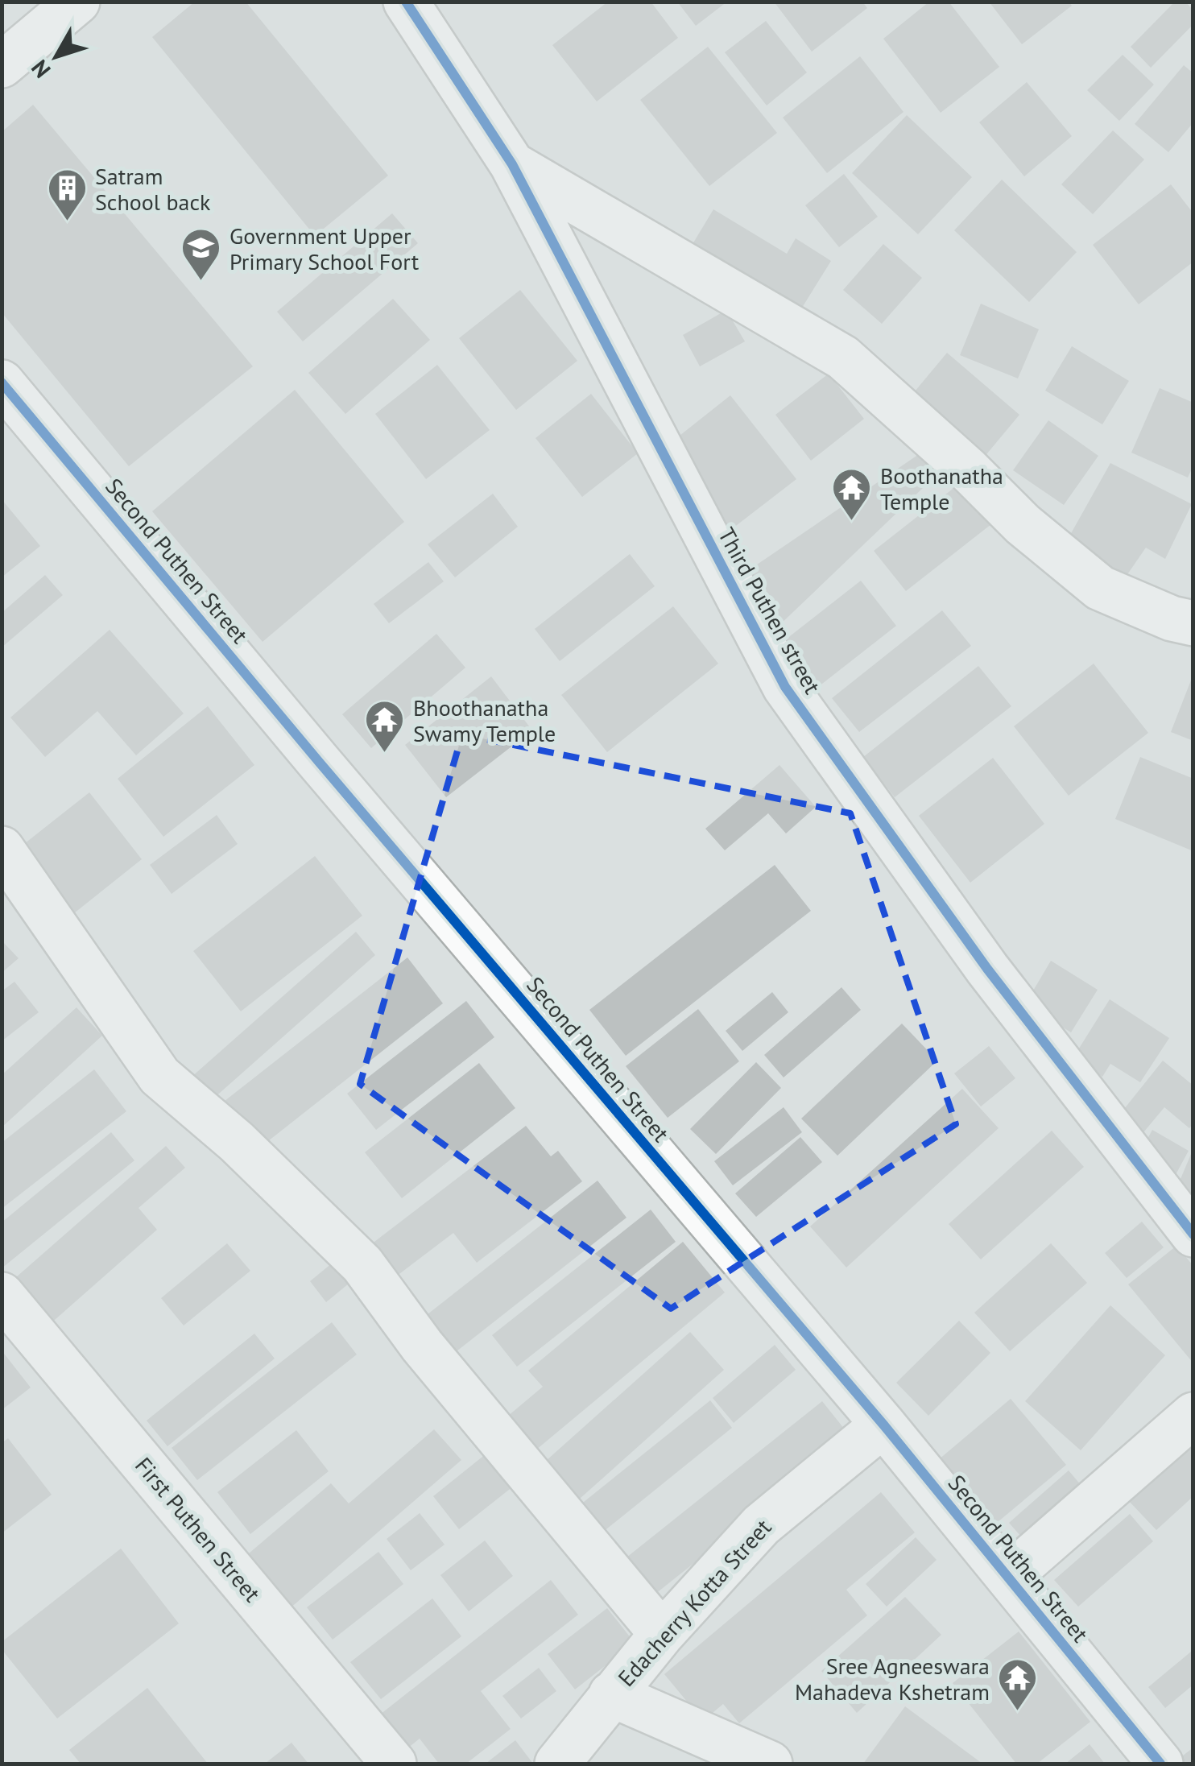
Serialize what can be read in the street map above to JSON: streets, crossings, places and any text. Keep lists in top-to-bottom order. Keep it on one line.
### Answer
{"streets":{"street":["Second Puthen Street","Third Puthen street","First Puthen Street","Edacherry Kotta Street"]},"crossings":[["Second Puthen Street","Edacherry Kotta Street"]],"places":{"building":["Satram School back"],"school or university":["Government Upper Primary School Fort"],"temple":["Boothanatha Temple","Bhoothanatha Swamy Temple","Sree Agneeswara Mahadeva Kshetram"]},"north":"bottom left"}
